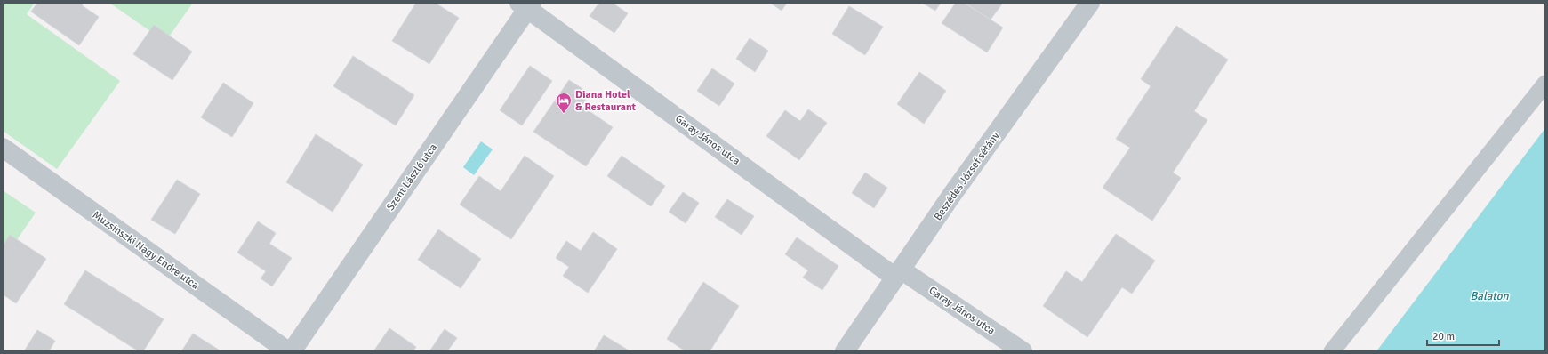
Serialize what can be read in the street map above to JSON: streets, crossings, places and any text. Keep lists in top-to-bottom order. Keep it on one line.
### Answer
{"streets":{"street":["Garay János utca","Beszédes József sétány","Szent László utca","Muzsinszki Nagy Endre utca"]},"crossings":[["Garay János utca","Beszédes József sétány"],["Garay János utca","Szent László utca"]],"water":["Balaton"],"places":{"hotel":["Diana Hotel & Restaurant"]},"scale_bar":"20 m"}
